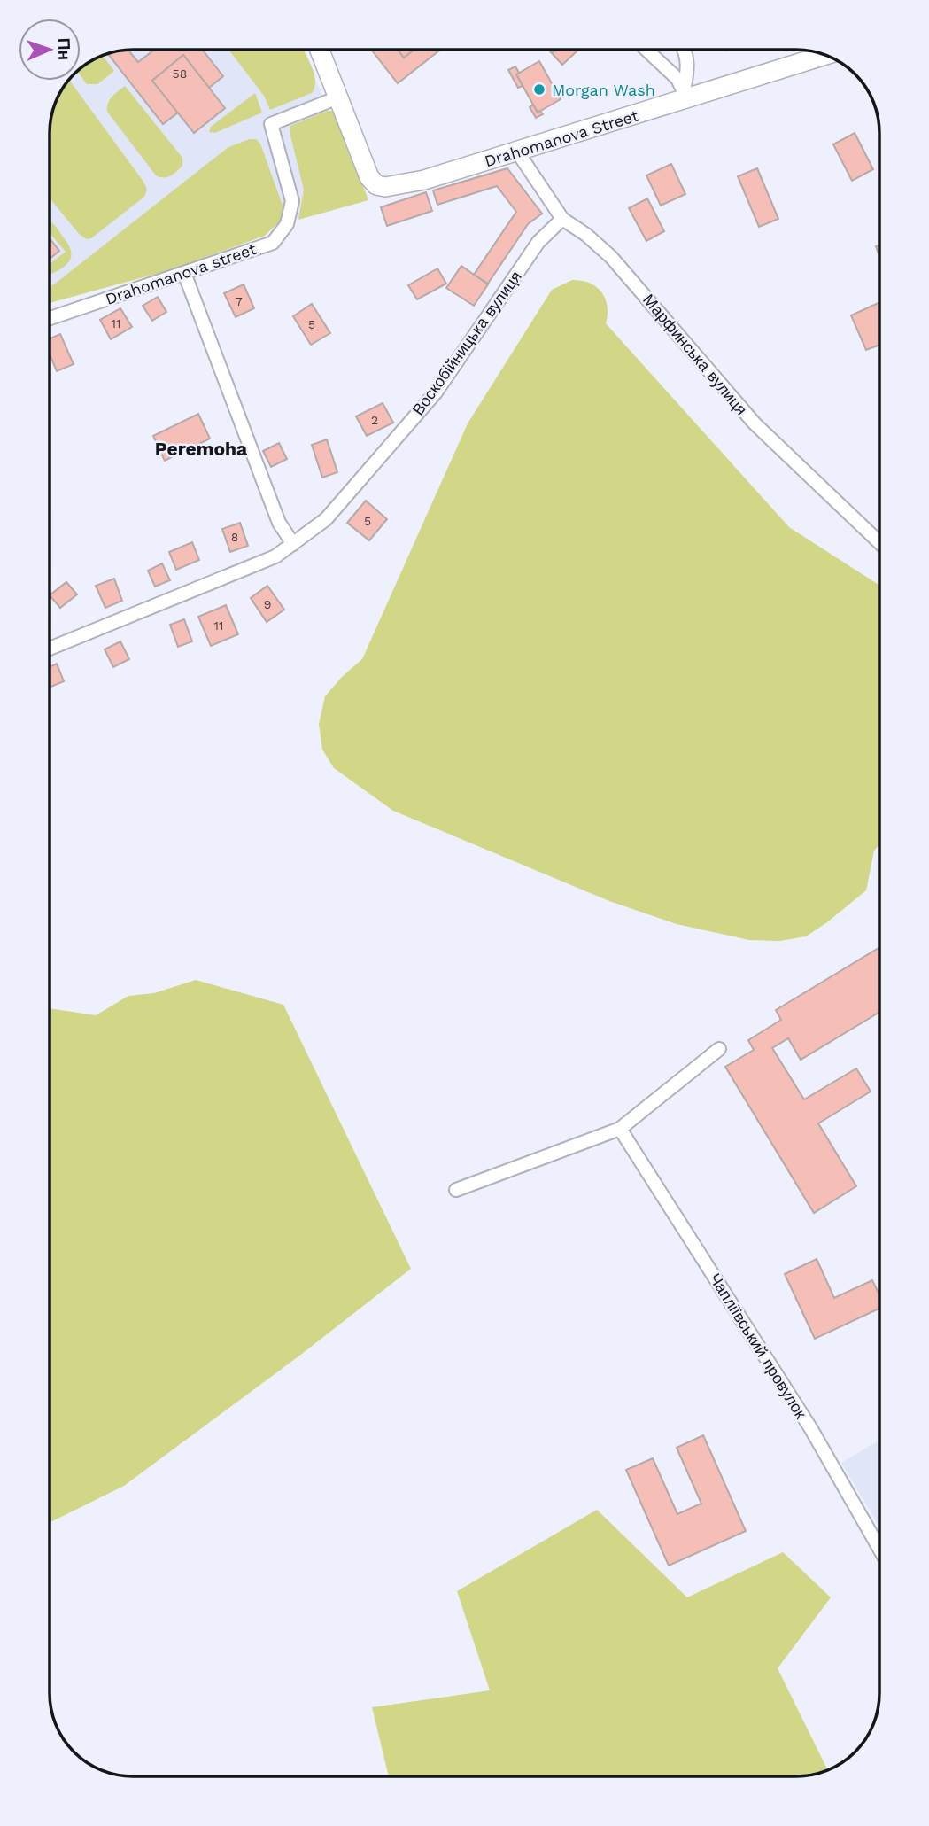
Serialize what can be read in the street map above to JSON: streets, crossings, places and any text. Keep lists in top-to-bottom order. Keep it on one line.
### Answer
{"streets":{"street":["Drahomanova Street","Drahomanova street","Воскобійницька вулиця","Марфинська вулиця","Чапліївський провулок"]},"crossings":[["Drahomanova Street","Drahomanova street"],["Drahomanova Street","Марфинська вулиця"],["Воскобійницька вулиця","Марфинська вулиця"]],"districts":["Peremoha"],"places":["Morgan Wash"],"house_numbers":["58","7","11","5","2","5","8","9","11"],"north":"right"}
